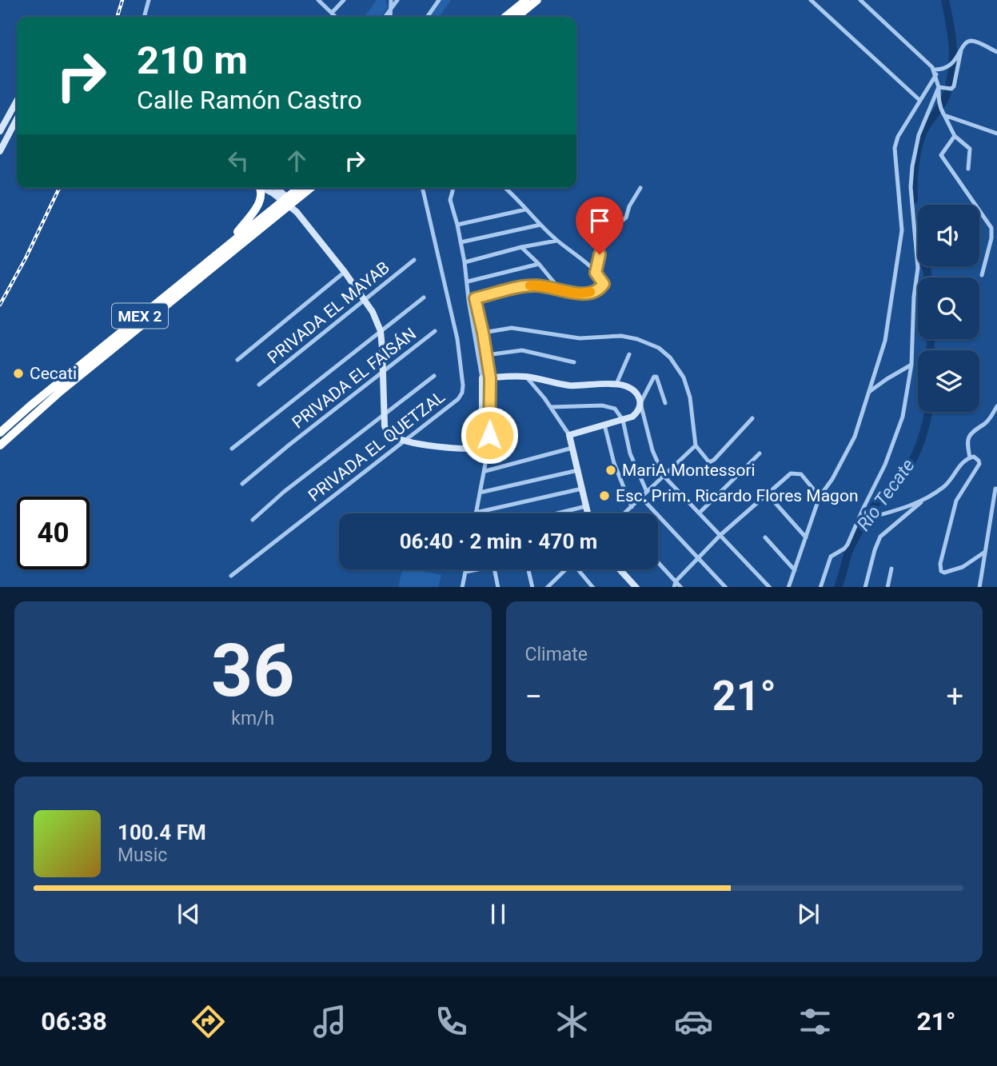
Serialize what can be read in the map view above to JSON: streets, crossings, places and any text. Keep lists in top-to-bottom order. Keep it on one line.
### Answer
{"streets":{"highway":["MEX 2"],"street":["PRIVADA EL MAYAB","PRIVADA EL FAISÁN","PRIVADA EL QUETZAL"]},"water":["Río Tecate"],"places":["Cecati","MariA Montessori","Esc. Prim. Ricardo Flores Magon"],"page":{"turn":["210 m","Calle Ramón Castro"],"limit":"40","trip":"06:40 · 2 min · 470 m","tile":[["36","km/h"],"Climate"],"heat":["−","21°","+"],"song":["100.4 FM","Music"],"tabs":["06:38","21°"]}}
